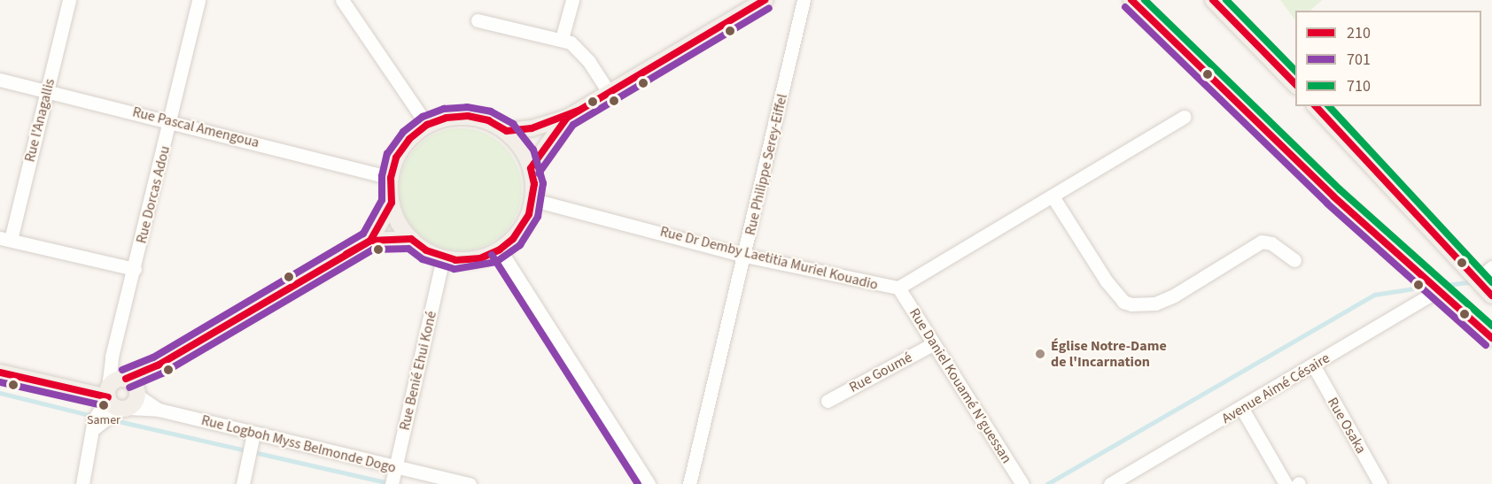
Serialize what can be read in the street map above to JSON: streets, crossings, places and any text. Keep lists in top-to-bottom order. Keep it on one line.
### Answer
{"streets":{"main road":["Rue Logboh Myss Belmonde Dogo"],"street":["Rue l'Anagallis","Rue Pascal Amengoua","Rue Philippe Serey-Eiffel","Rue Dorcas Adou","Rue Dr Demby Laetitia Muriel Kouadio","Rue Benié Ehui Koné","Rue Goumé","Rue Daniel Kouamé N'guessan","Avenue Aimé Césaire","Rue Osaka"]},"crossings":[["Rue l'Anagallis","Rue Pascal Amengoua"],["Rue Pascal Amengoua","Rue Dorcas Adou"],["Rue Pascal Amengoua","Rue Dr Demby Laetitia Muriel Kouadio"],["Rue Pascal Amengoua","Rue Benié Ehui Koné"],["Rue Philippe Serey-Eiffel","Rue Dr Demby Laetitia Muriel Kouadio"],["Rue Dorcas Adou","Rue Logboh Myss Belmonde Dogo"],["Rue Dr Demby Laetitia Muriel Kouadio","Rue Benié Ehui Koné"],["Rue Dr Demby Laetitia Muriel Kouadio","Rue Daniel Kouamé N'guessan"],["Rue Benié Ehui Koné","Rue Logboh Myss Belmonde Dogo"],["Rue Goumé","Rue Daniel Kouamé N'guessan"],["Avenue Aimé Césaire","Rue Osaka"]],"places":["Église Notre-Dame de l'Incarnation","Samer"],"lines":["transit line 210","transit line 710","transit line 701"],"legend":["210","701","710"]}
